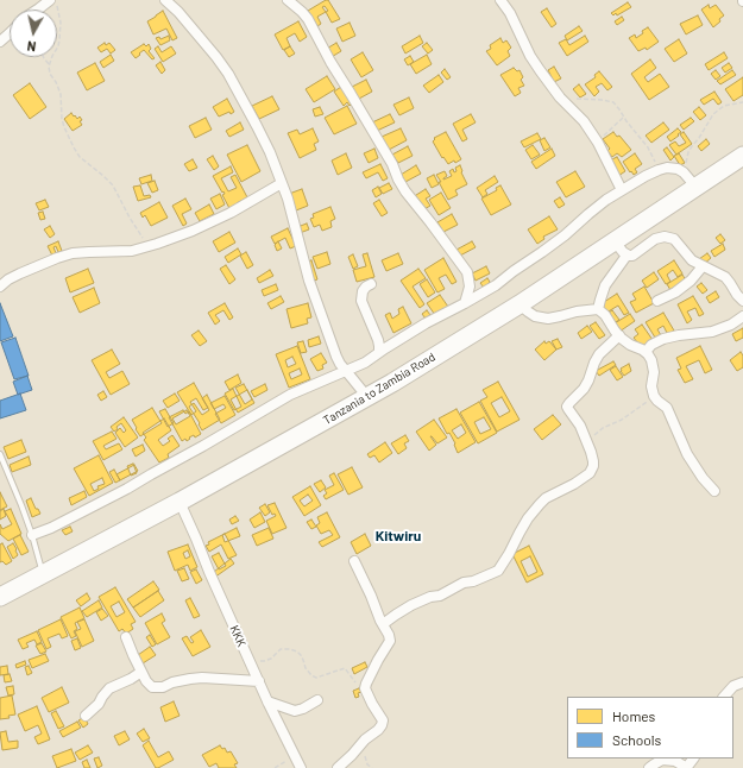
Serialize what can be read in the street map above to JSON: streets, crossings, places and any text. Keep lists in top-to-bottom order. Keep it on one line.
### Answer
{"streets":{"highway":["Tanzania to Zambia Road"],"street":["KKK"]},"crossings":[["Tanzania to Zambia Road","KKK"]],"districts":["Kitwiru"],"legend":["Homes","Schools"],"north":"bottom"}
